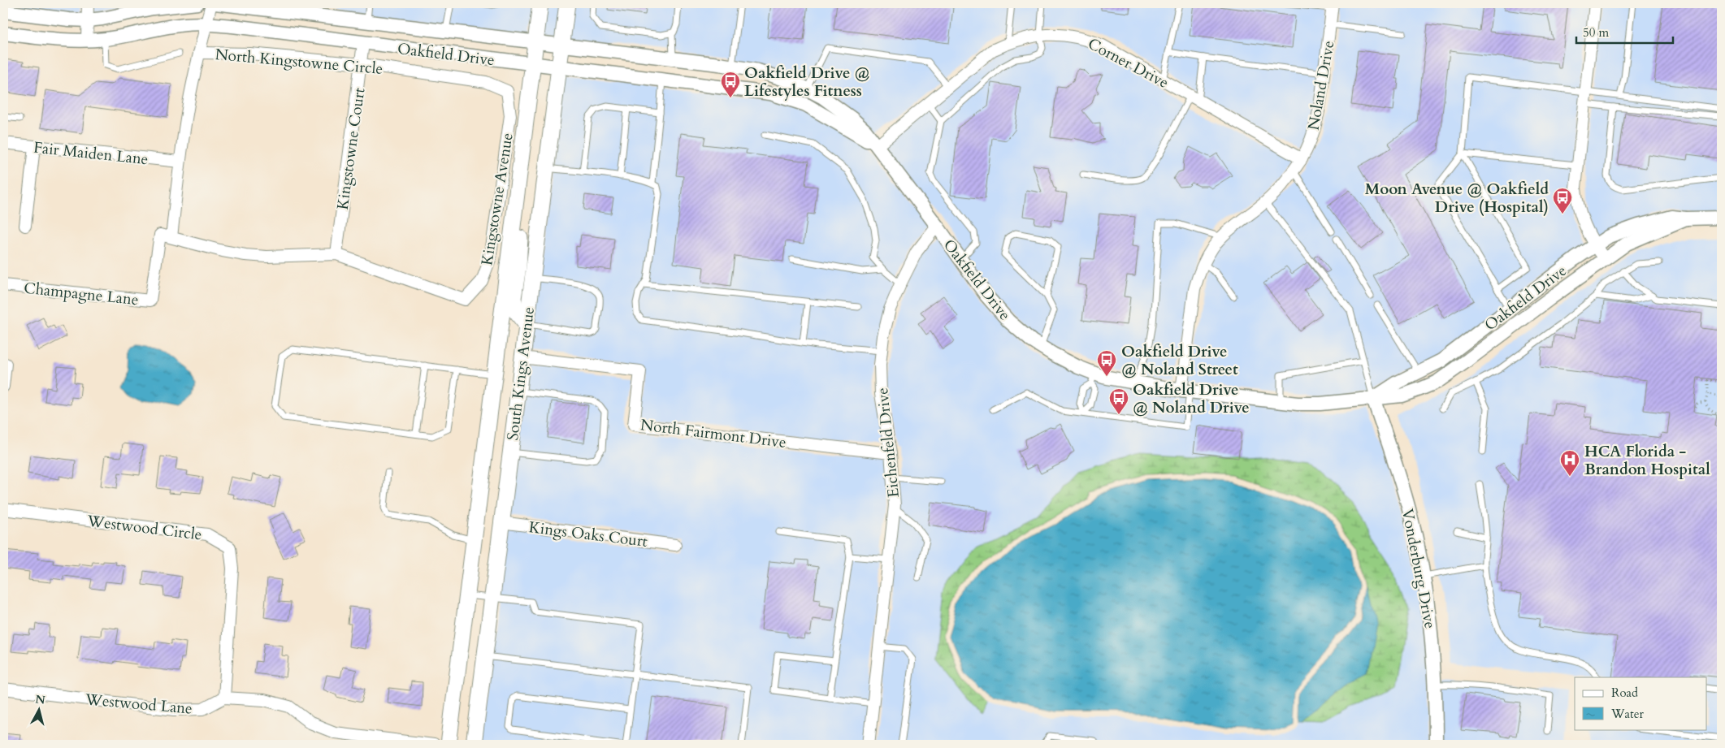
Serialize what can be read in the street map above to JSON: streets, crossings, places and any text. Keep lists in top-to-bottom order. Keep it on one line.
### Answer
{"streets":{"main road":["South Kings Avenue"],"street":["Oakfield Drive","North Kingstowne Circle","Corner Drive","Noland Drive","Kingstowne Court","Fair Maiden Lane","Kingstowne Avenue","Champagne Lane","North Fairmont Drive","Eichenfeld Drive","Westwood Circle","Kings Oaks Court","Vonderburg Drive","Westwood Lane"]},"crossings":[["Oakfield Drive","Corner Drive"],["Oakfield Drive","Noland Drive"],["Oakfield Drive","Kingstowne Court"],["Oakfield Drive","South Kings Avenue"],["Oakfield Drive","Eichenfeld Drive"],["Oakfield Drive","Vonderburg Drive"],["North Kingstowne Circle","Kingstowne Court"],["North Kingstowne Circle","Fair Maiden Lane"],["North Kingstowne Circle","Kingstowne Avenue"],["Corner Drive","Noland Drive"],["Kingstowne Court","Kingstowne Avenue"],["South Kings Avenue","North Fairmont Drive"],["South Kings Avenue","Kings Oaks Court"],["North Fairmont Drive","Eichenfeld Drive"],["Westwood Circle","Westwood Lane"]],"places":{"bus stop":["Oakfield Drive @ Lifestyles Fitness","Moon Avenue @ Oakfield Drive (Hospital)","Oakfield Drive @ Noland Street","Oakfield Drive @ Noland Drive"],"hospital":["HCA Florida - Brandon Hospital"]},"legend":["Road","Water"],"scale_bar":"50 m","north":"top"}
